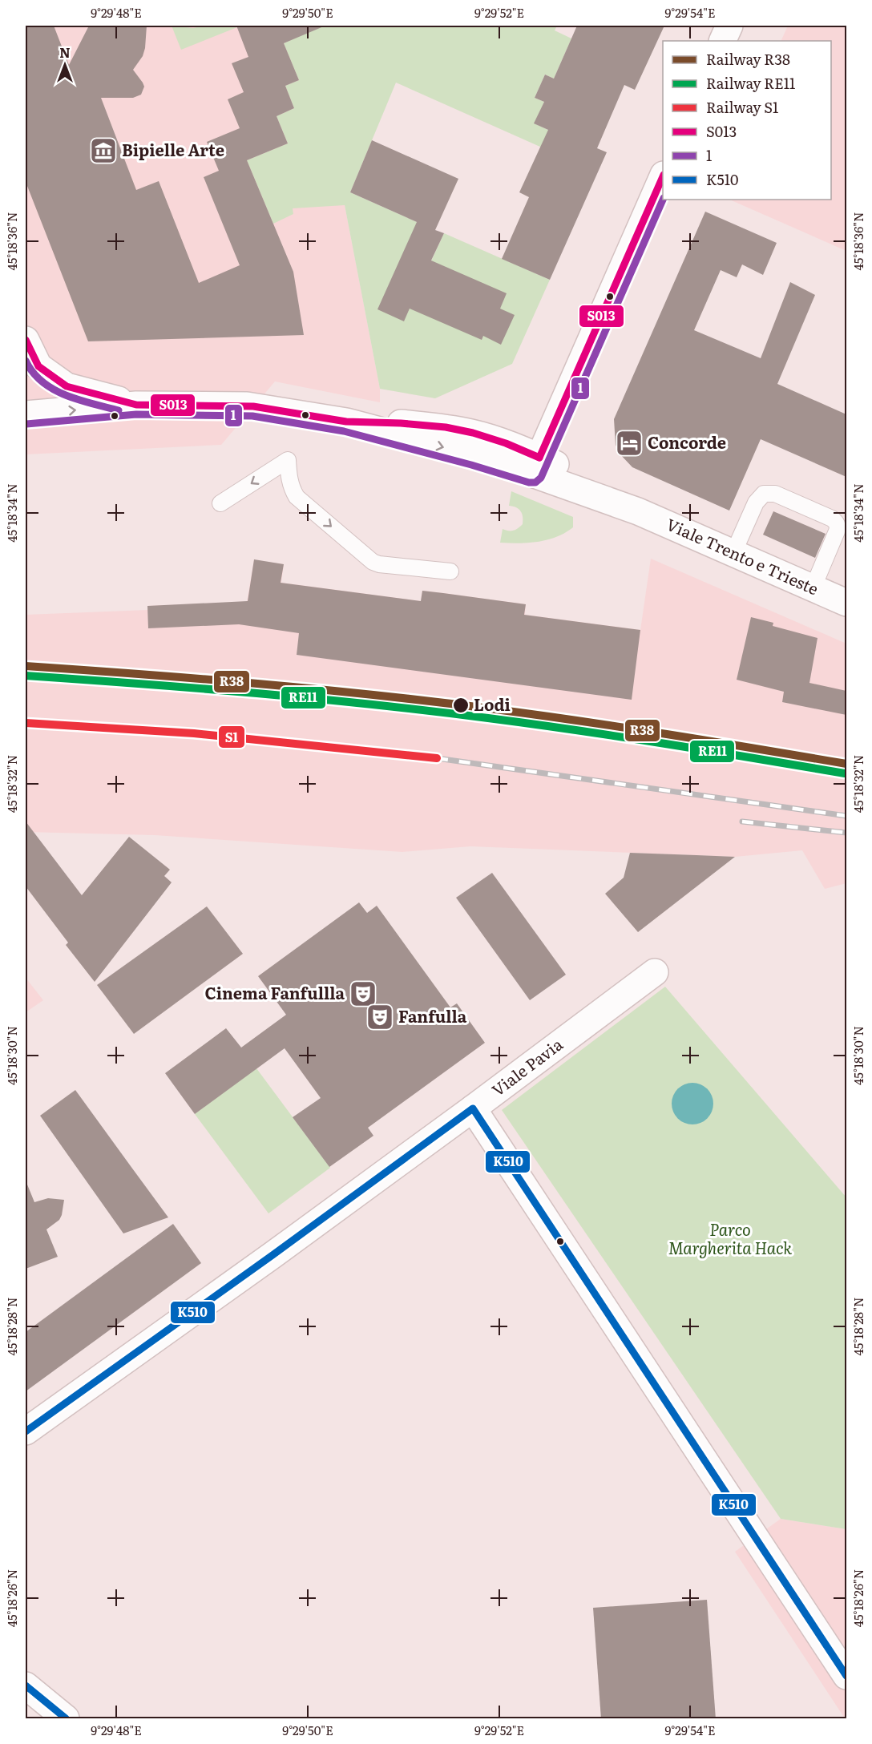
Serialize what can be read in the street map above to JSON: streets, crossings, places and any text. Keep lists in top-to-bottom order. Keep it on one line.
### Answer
{"streets":{"street":["Viale Trento e Trieste","Viale Pavia"]},"parks":["Parco Margherita Hack"],"places":{"museum":["Bipielle Arte"],"hotel":["Concorde"],"other":["Lodi"],"theatre":["Cinema Fanfullla","Fanfulla"]},"lines":["transit line S013","transit line 1","rail line R38","rail line RE11","rail line S1","transit line K510"],"legend":["Railway R38","Railway RE11","Railway S1","S013","1","K510"],"north":"top","coordinates":["9°29'48\"E","9°29'50\"E","9°29'52\"E","9°29'54\"E","45°18'36\"N","45°18'34\"N","45°18'32\"N","45°18'30\"N","45°18'28\"N","45°18'26\"N"]}
